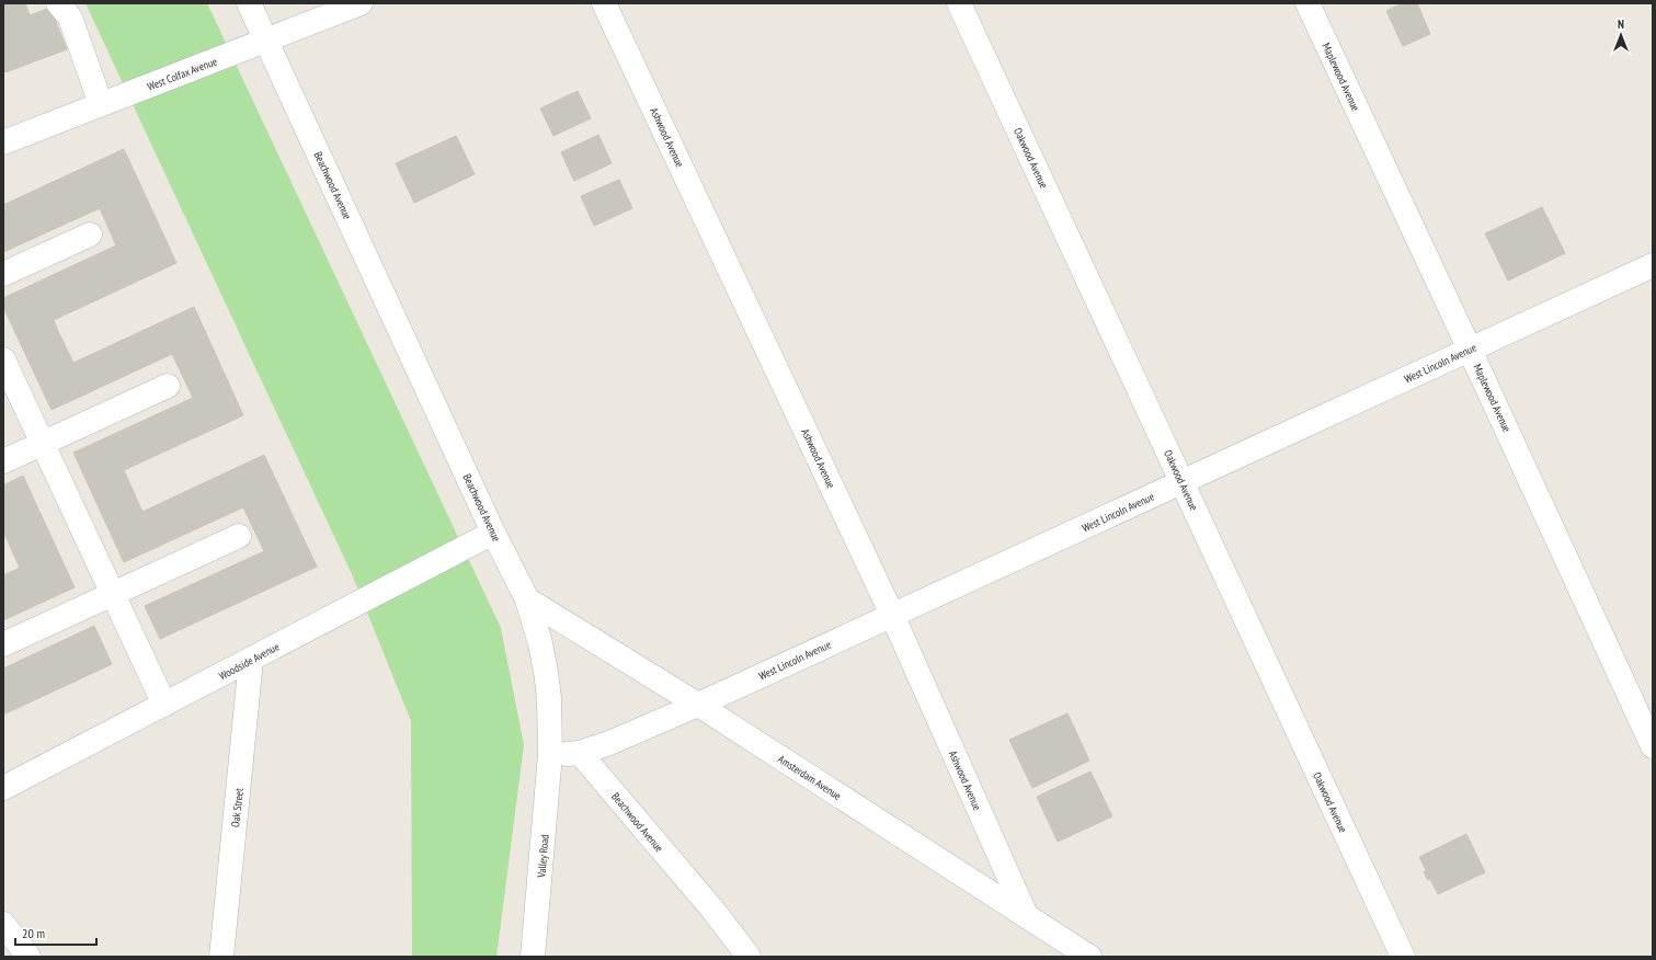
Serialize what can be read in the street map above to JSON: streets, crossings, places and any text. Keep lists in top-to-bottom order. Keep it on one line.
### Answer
{"streets":{"street":["West Colfax Avenue","Maplewood Avenue","Ashwood Avenue","Oakwood Avenue","Beachwood Avenue","West Lincoln Avenue","Woodside Avenue","Amsterdam Avenue","Oak Street","Valley Road"]},"crossings":[["West Colfax Avenue","Beachwood Avenue"],["Maplewood Avenue","West Lincoln Avenue"],["Ashwood Avenue","West Lincoln Avenue"],["Ashwood Avenue","Amsterdam Avenue"],["Oakwood Avenue","West Lincoln Avenue"],["Beachwood Avenue","West Lincoln Avenue"],["Beachwood Avenue","Woodside Avenue"],["Beachwood Avenue","Amsterdam Avenue"],["Beachwood Avenue","Valley Road"],["West Lincoln Avenue","Amsterdam Avenue"],["Woodside Avenue","Oak Street"]],"scale_bar":"20 m","north":"top"}
